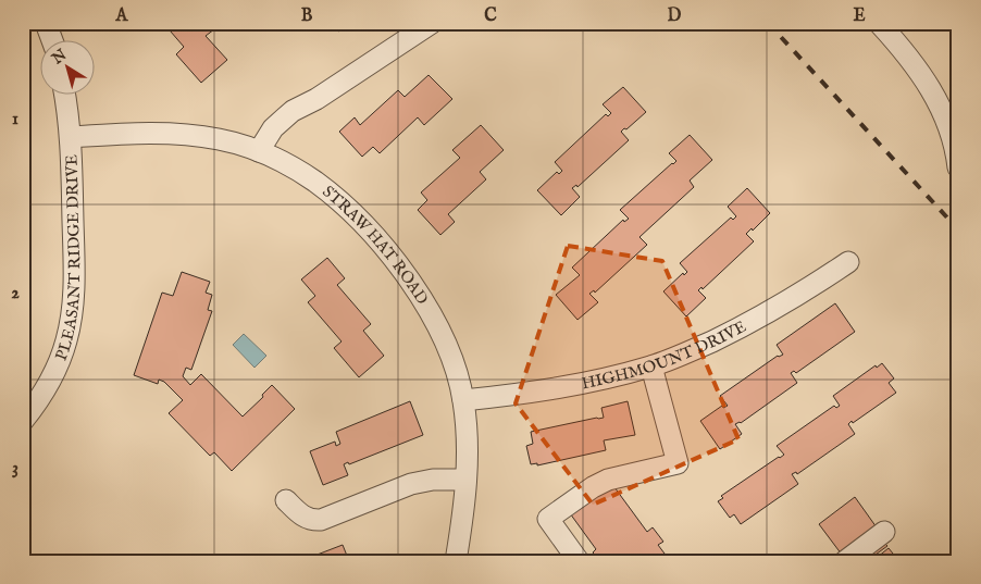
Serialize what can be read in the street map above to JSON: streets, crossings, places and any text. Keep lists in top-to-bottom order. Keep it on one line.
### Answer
{"streets":{"street":["STRAW HAT ROAD","PLEASANT RIDGE DRIVE","HIGHMOUNT DRIVE"]},"crossings":[["STRAW HAT ROAD","PLEASANT RIDGE DRIVE"],["STRAW HAT ROAD","HIGHMOUNT DRIVE"]],"north":"top left","grid":{"columns":["A","B","C","D","E"],"rows":["1","2","3"]}}
